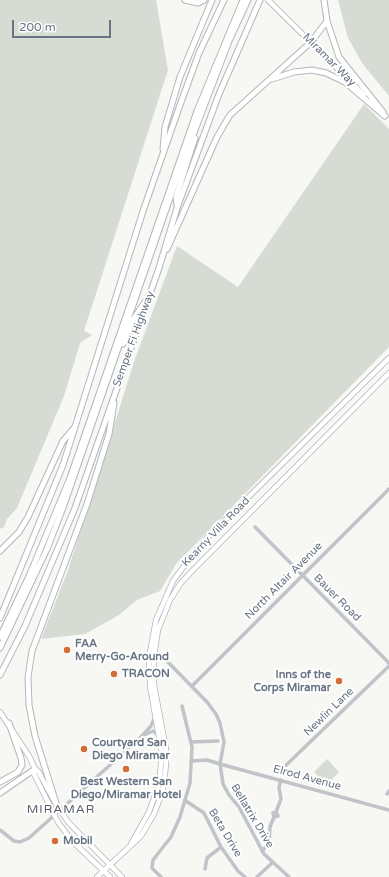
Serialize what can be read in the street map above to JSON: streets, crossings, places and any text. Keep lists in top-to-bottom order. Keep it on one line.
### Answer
{"streets":{"highway":["Semper Fi Highway"],"main road":["Miramar Way","Kearny Villa Road"],"street":["North Altair Avenue","Bauer Road","Newlin Lane","Elrod Avenue","Bellatrix Drive","Beta Drive"]},"crossings":[["North Altair Avenue","Bauer Road"],["North Altair Avenue","Bellatrix Drive"],["Bauer Road","Newlin Lane"],["Elrod Avenue","Bellatrix Drive"]],"districts":["MIRAMAR"],"places":["FAA Merry-Go-Around","TRACON","Inns of the Corps Miramar","Courtyard San Diego Miramar","Best Western San Diego/Miramar Hotel","Mobil"],"scale_bar":"200 m"}
